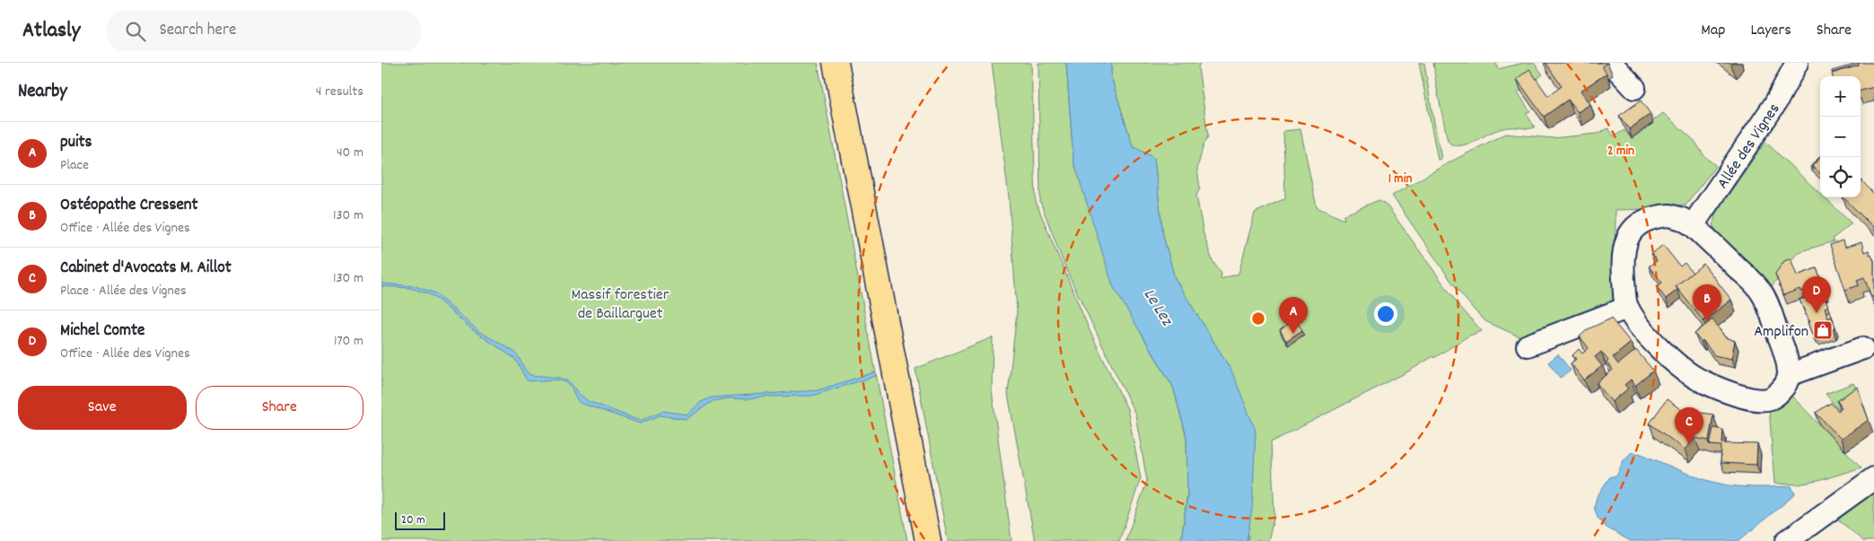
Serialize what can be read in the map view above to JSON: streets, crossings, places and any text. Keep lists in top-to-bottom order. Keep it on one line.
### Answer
{"streets":{"street":["Allée des Vignes"]},"water":["Le Lez"],"parks":["Massif forestier de Baillarguet"],"places":{"shop":["Amplifon"]},"scale_bar":"20 m","page":{"header":"Atlasly","search":"Search here","nav":["Map","Layers","Share"],"heading":["Nearby","4 results"],"map_buttons":["+","−"],"list":[{"mark":"A","name":"puits","note":"Place","value":"40 m"},{"mark":"B","name":"Ostéopathe Cressent","note":"Office · Allée des Vignes","value":"130 m"},{"mark":"C","name":"Cabinet d'Avocats M. Aillot","note":"Place · Allée des Vignes","value":"130 m"},{"mark":"D","name":"Michel Comte","note":"Office · Allée des Vignes","value":"170 m"}],"pins":["D","B","A","C"],"buttons":["Save","Share"],"scale":"20 m"},"rings":["2 min","1 min"]}
